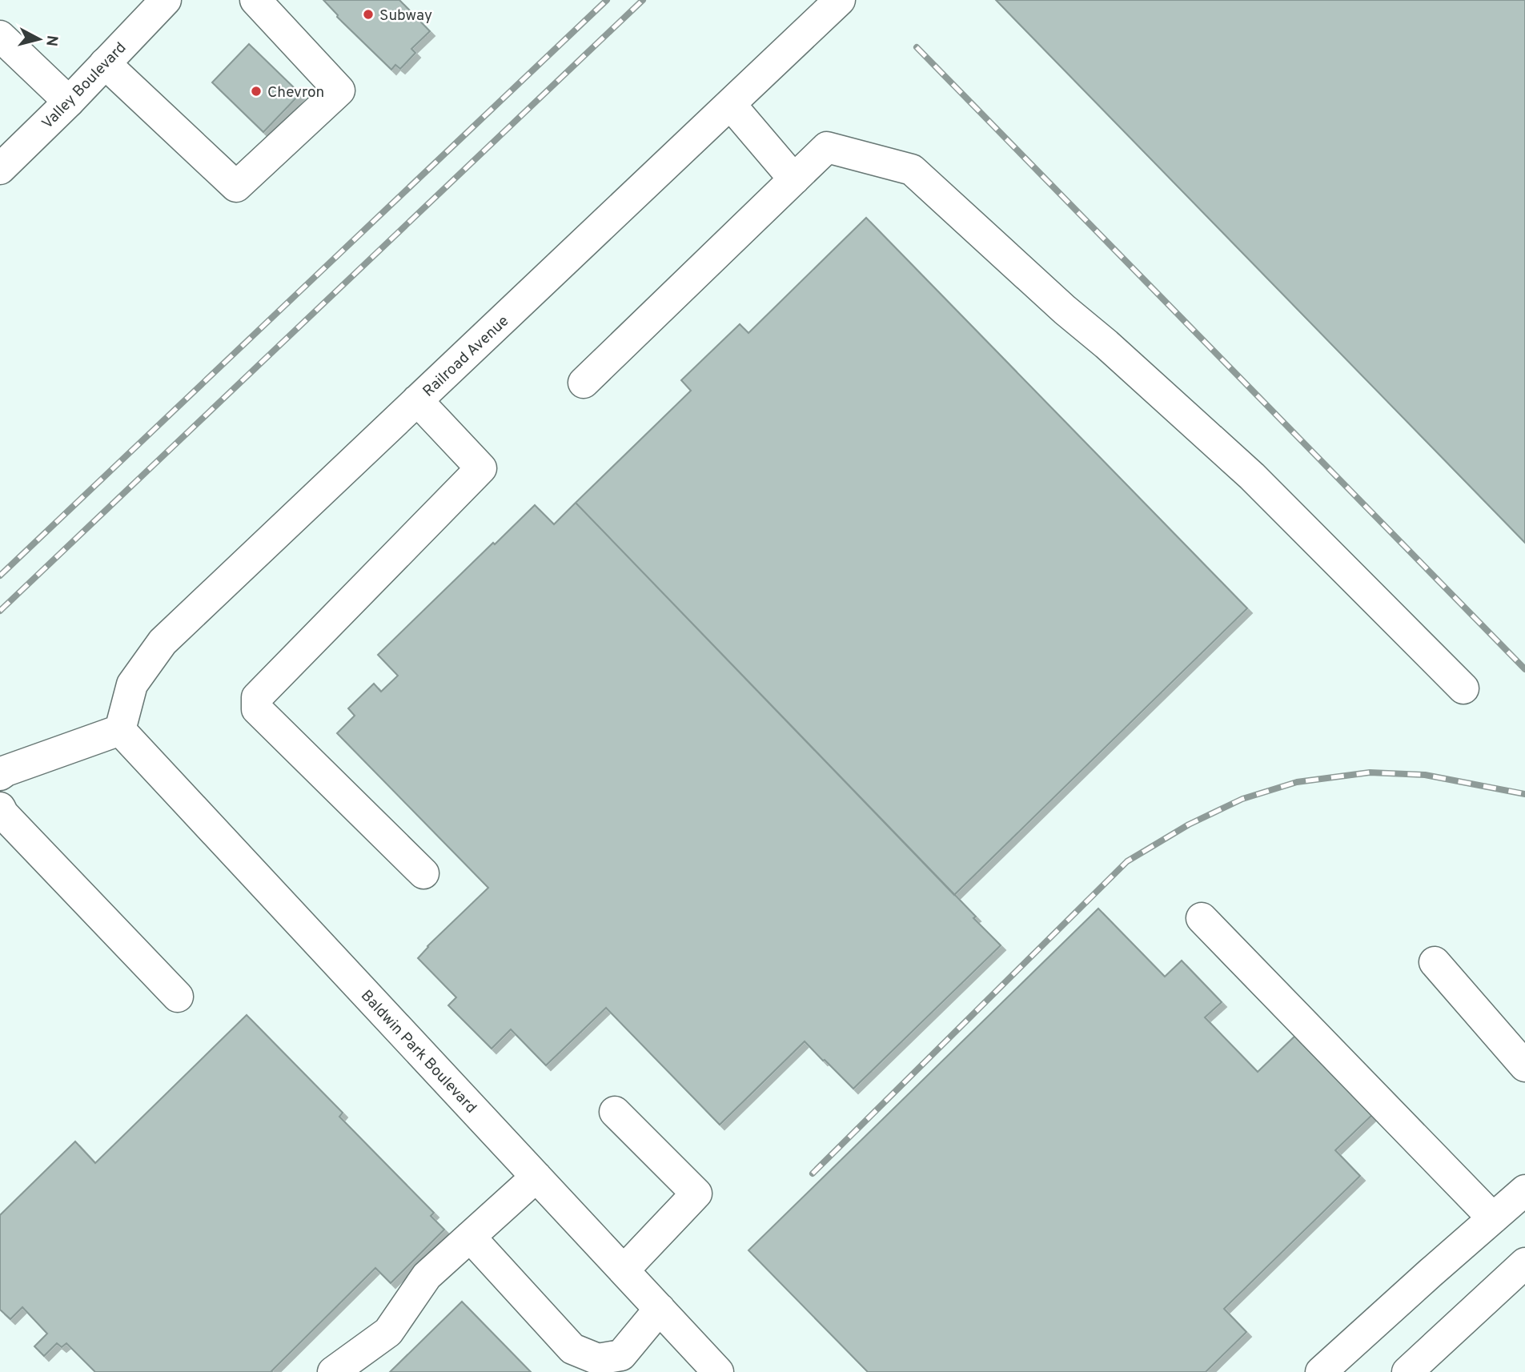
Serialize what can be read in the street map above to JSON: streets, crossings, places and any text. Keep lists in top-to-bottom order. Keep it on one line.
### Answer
{"streets":{"street":["Valley Boulevard","Railroad Avenue","Baldwin Park Boulevard"]},"crossings":[["Railroad Avenue","Baldwin Park Boulevard"]],"places":["Subway","Chevron"],"north":"right"}
